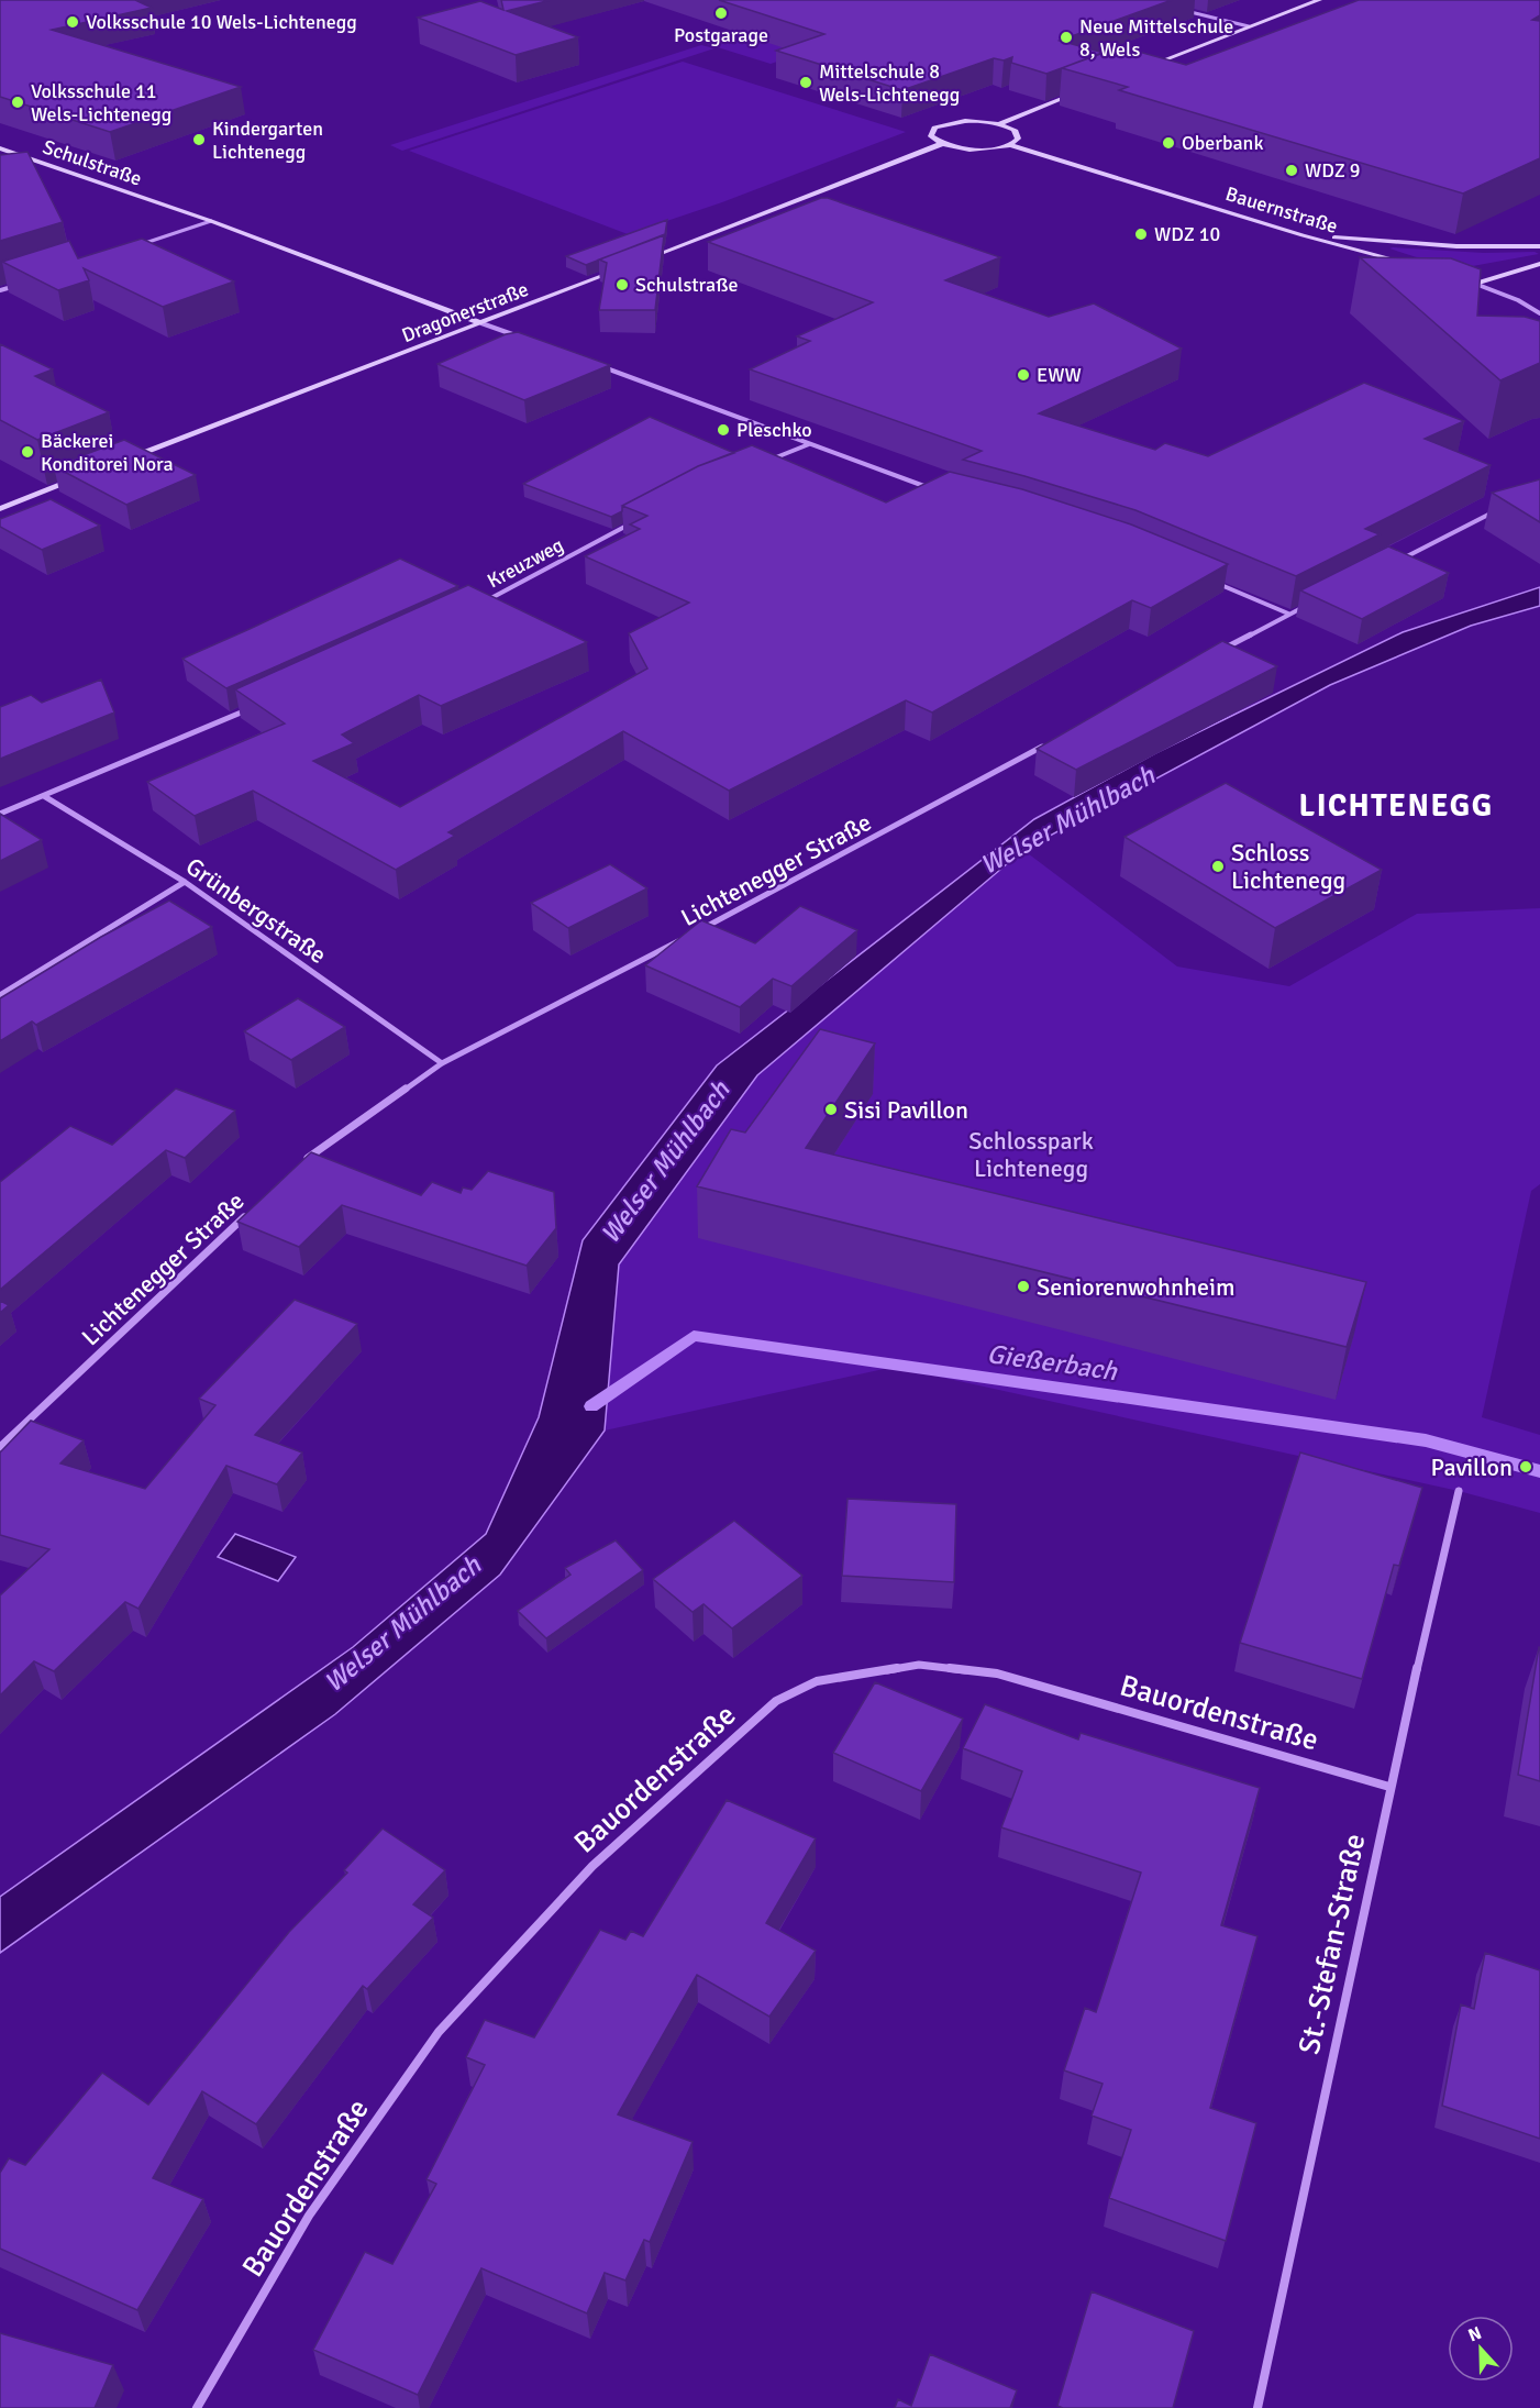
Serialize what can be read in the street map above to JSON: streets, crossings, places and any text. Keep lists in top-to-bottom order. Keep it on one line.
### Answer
{"streets":{"main road":["Schulstraße","Bauernstraße","Dragonerstraße"],"street":["Kreuzweg","Lichtenegger Straße","Grünbergstraße","Bauordenstraße","St.-Stefan-Straße"]},"crossings":[["Schulstraße","Dragonerstraße"],["Lichtenegger Straße","Grünbergstraße"],["Bauordenstraße","St.-Stefan-Straße"]],"districts":["LICHTENEGG"],"water":["Welser Mühlbach","Gießerbach"],"parks":["Schlosspark Lichtenegg"],"places":["Postgarage","Volksschule 10 Wels-Lichtenegg","Neue Mittelschule 8, Wels","Mittelschule 8 Wels-Lichtenegg","Volksschule 11 Wels-Lichtenegg","Kindergarten Lichtenegg","Oberbank","WDZ 9","WDZ 10","Schulstraße","EWW","Pleschko","Bäckerei Konditorei Nora","Schloss Lichtenegg","Sisi Pavillon","Seniorenwohnheim","Pavillon"],"north":"top"}
